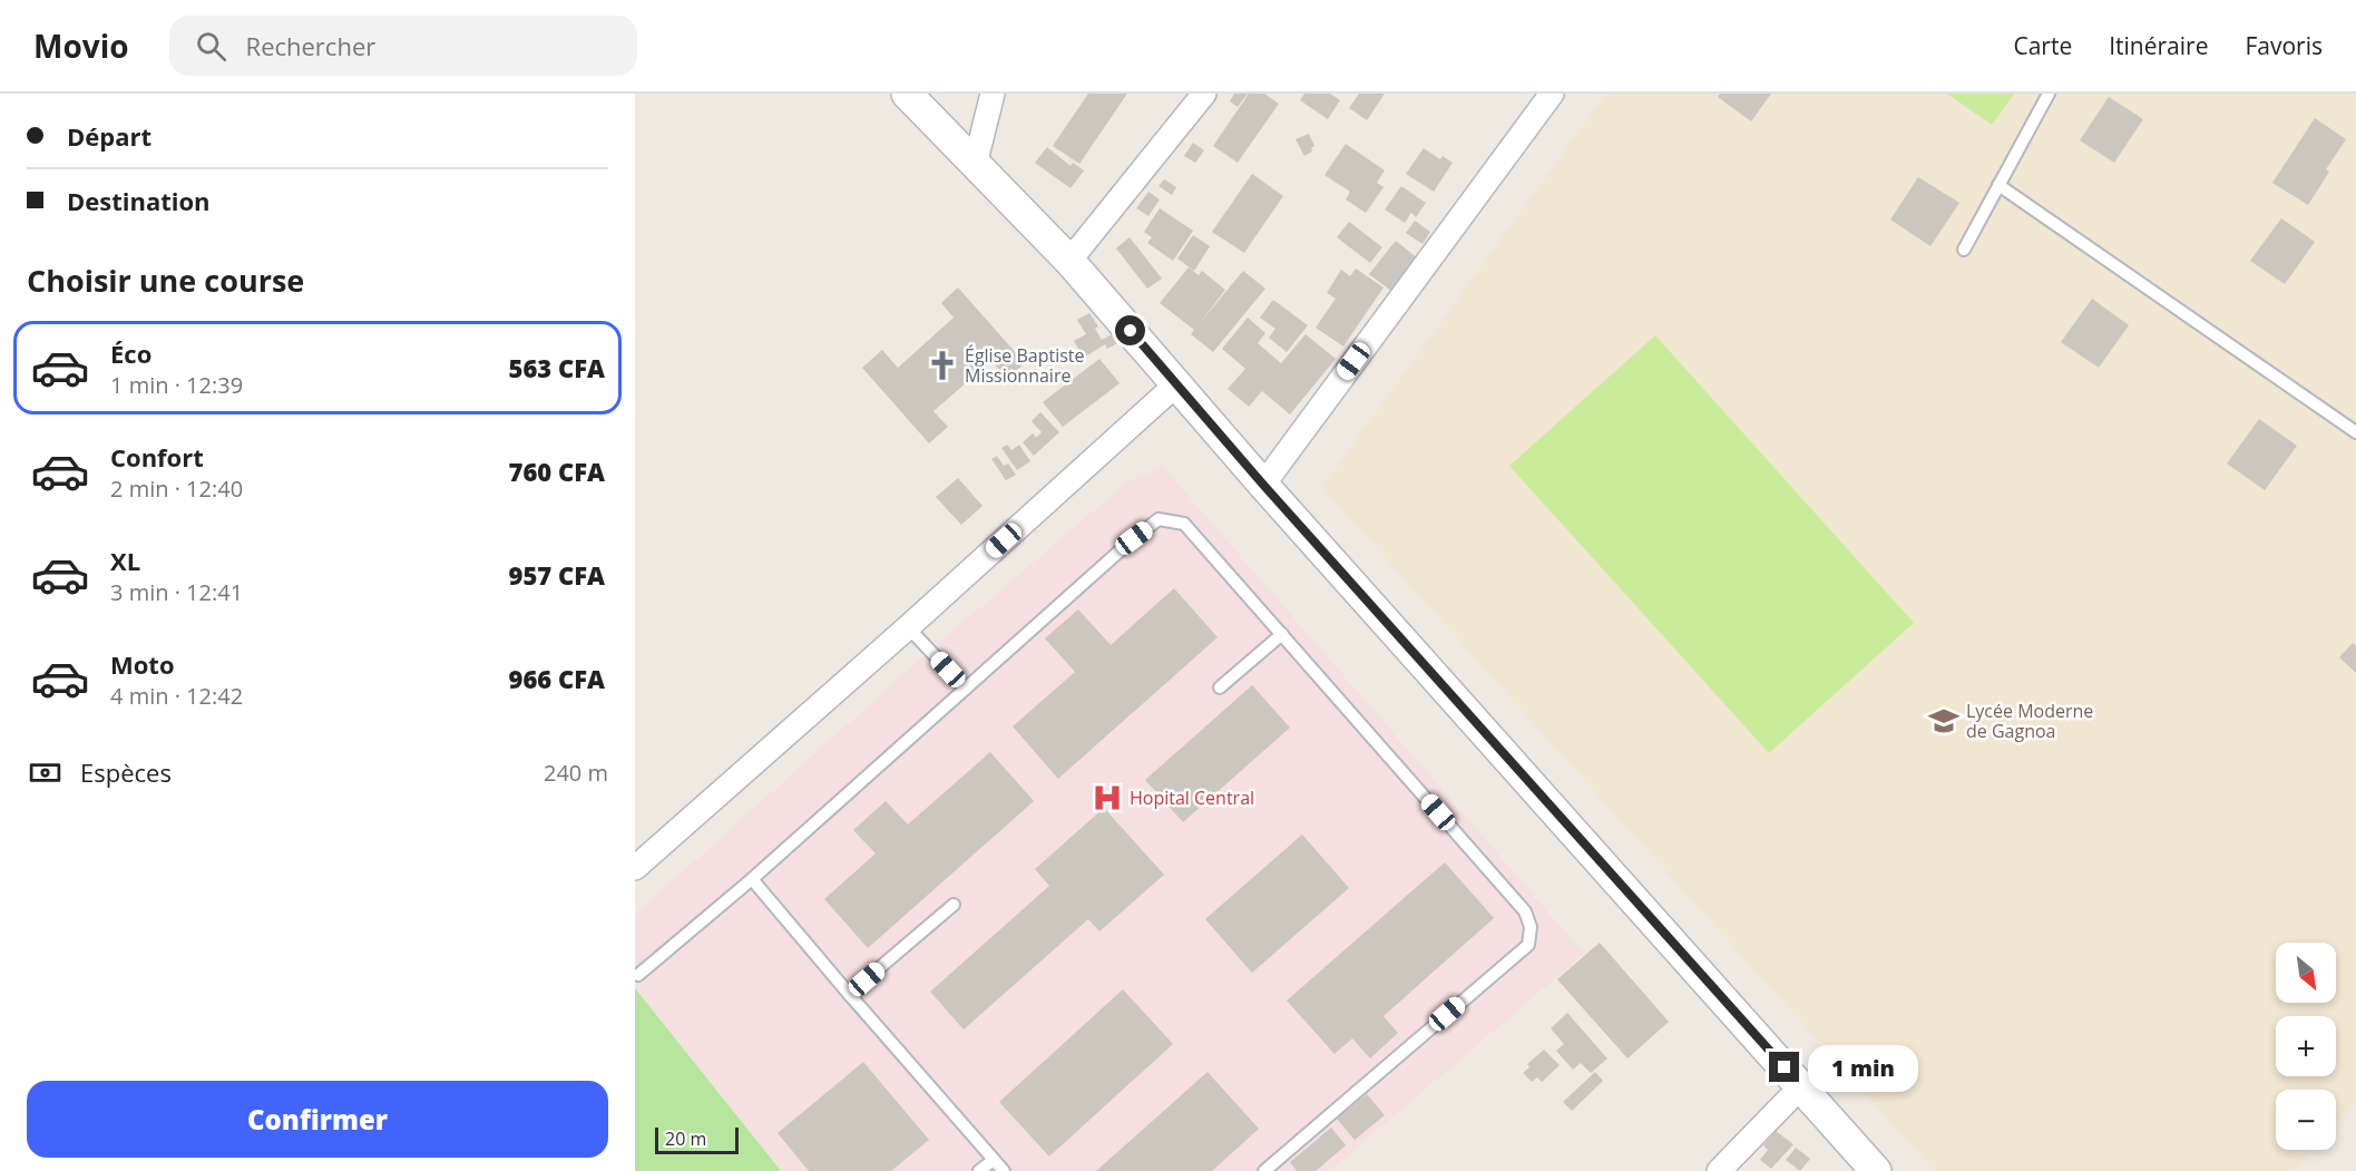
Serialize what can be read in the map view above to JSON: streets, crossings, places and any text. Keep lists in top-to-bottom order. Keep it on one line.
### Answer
{"places":{"church":["Église Baptiste Missionnaire"],"school or university":["Lycée Moderne de Gagnoa"],"hospital":["Hopital Central"]},"scale_bar":"20 m","north":"bottom right","page":{"header":"Movio","search":"Rechercher","nav":["Carte","Itinéraire","Favoris"],"banner":["Départ","Destination"],"heading":"Choisir une course","list":[{"name":"Éco","note":"1 min · 12:39","value":"563 CFA"},{"name":"Confort","note":"2 min · 12:40","value":"760 CFA"},{"name":"XL","note":"3 min · 12:41","value":"957 CFA"},{"name":"Moto","note":"4 min · 12:42","value":"966 CFA"}],"pay":["Espèces","240 m"],"map_buttons":["+","−"],"bubble":"1 min","buttons":"Confirmer","scale":"20 m"}}
